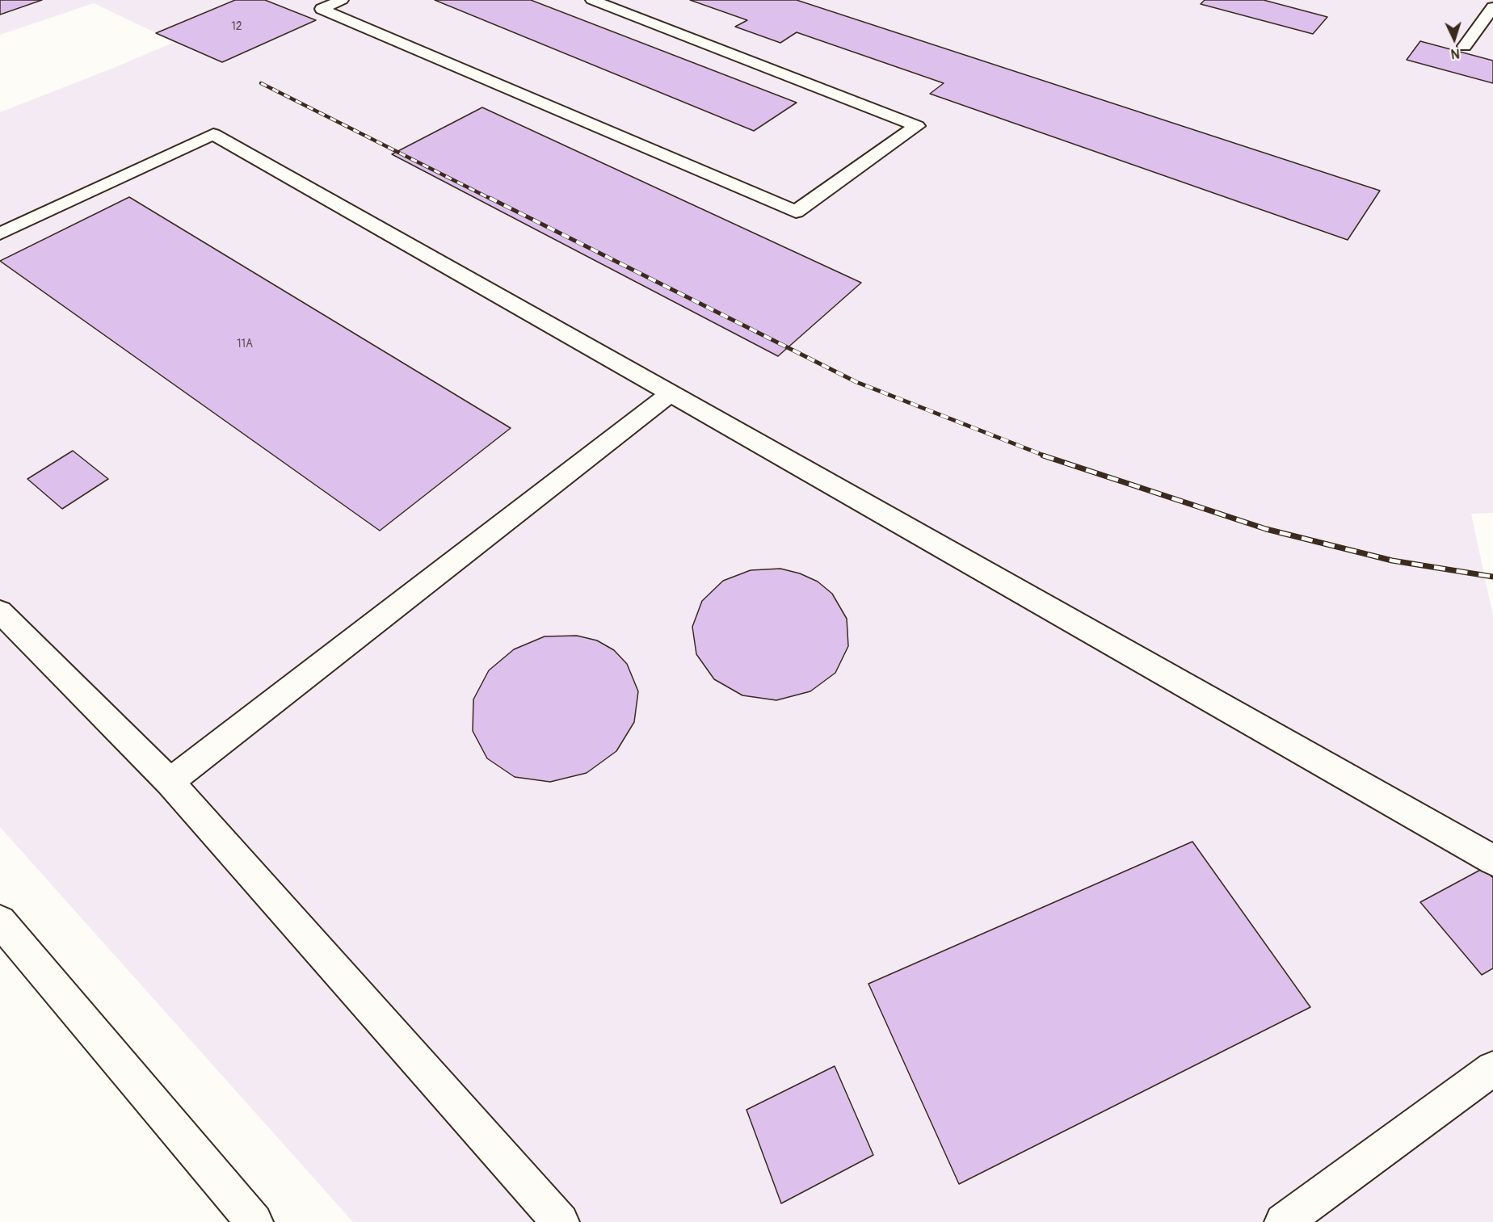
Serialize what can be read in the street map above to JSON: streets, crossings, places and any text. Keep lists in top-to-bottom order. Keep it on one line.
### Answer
{"house_numbers":["12","11А"],"north":"bottom"}
